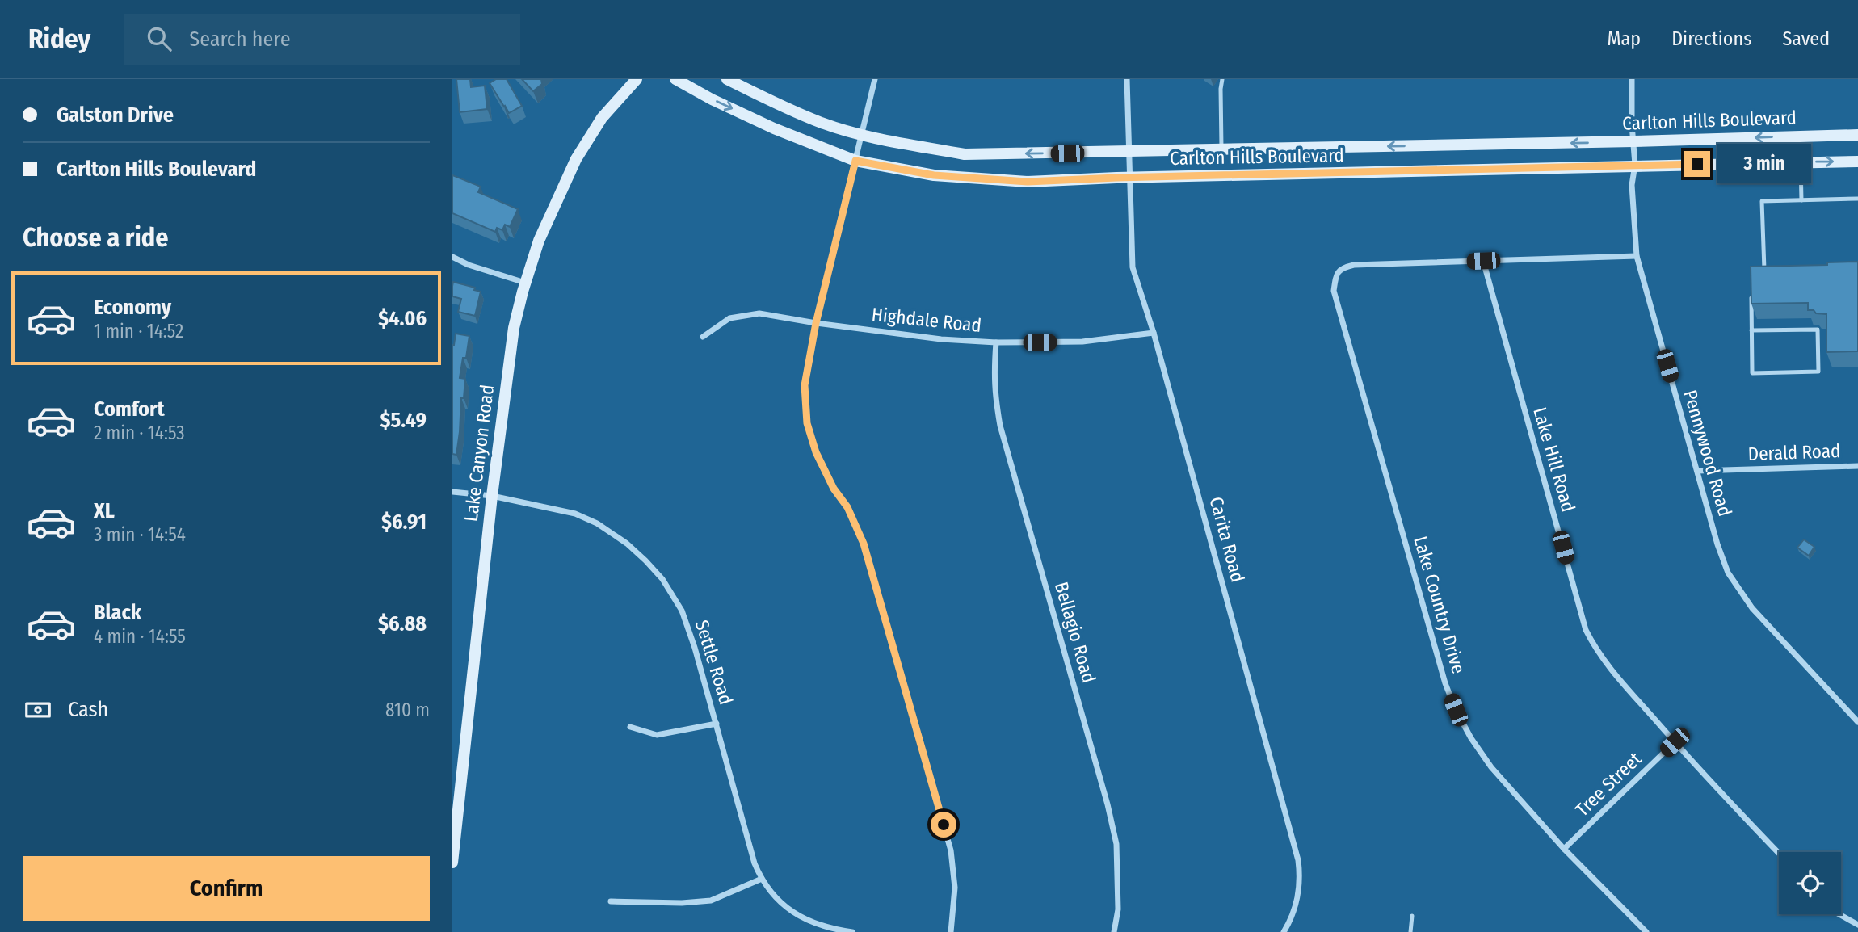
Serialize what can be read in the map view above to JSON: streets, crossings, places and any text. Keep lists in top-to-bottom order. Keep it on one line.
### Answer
{"streets":{"street":["Carlton Hills Boulevard","Highdale Road","Derald Road","Lake Canyon Road","Pennywood Road","Lake Hill Road","Carita Road","Lake Country Drive","Bellagio Road","Settle Road","Tree Street"]},"crossings":[["Carlton Hills Boulevard","Pennywood Road"],["Carlton Hills Boulevard","Carita Road"],["Highdale Road","Carita Road"],["Highdale Road","Bellagio Road"],["Derald Road","Pennywood Road"],["Lake Canyon Road","Settle Road"],["Lake Hill Road","Lake Country Drive"],["Lake Hill Road","Tree Street"],["Lake Country Drive","Tree Street"]],"page":{"header":"Ridey","search":"Search here","nav":["Map","Directions","Saved"],"banner":["Galston Drive","Carlton Hills Boulevard"],"bubble":"3 min","heading":"Choose a ride","list":[{"name":"Economy","note":"1 min · 14:52","value":"$4.06"},{"name":"Comfort","note":"2 min · 14:53","value":"$5.49"},{"name":"XL","note":"3 min · 14:54","value":"$6.91"},{"name":"Black","note":"4 min · 14:55","value":"$6.88"}],"pay":["Cash","810 m"],"buttons":"Confirm"}}
